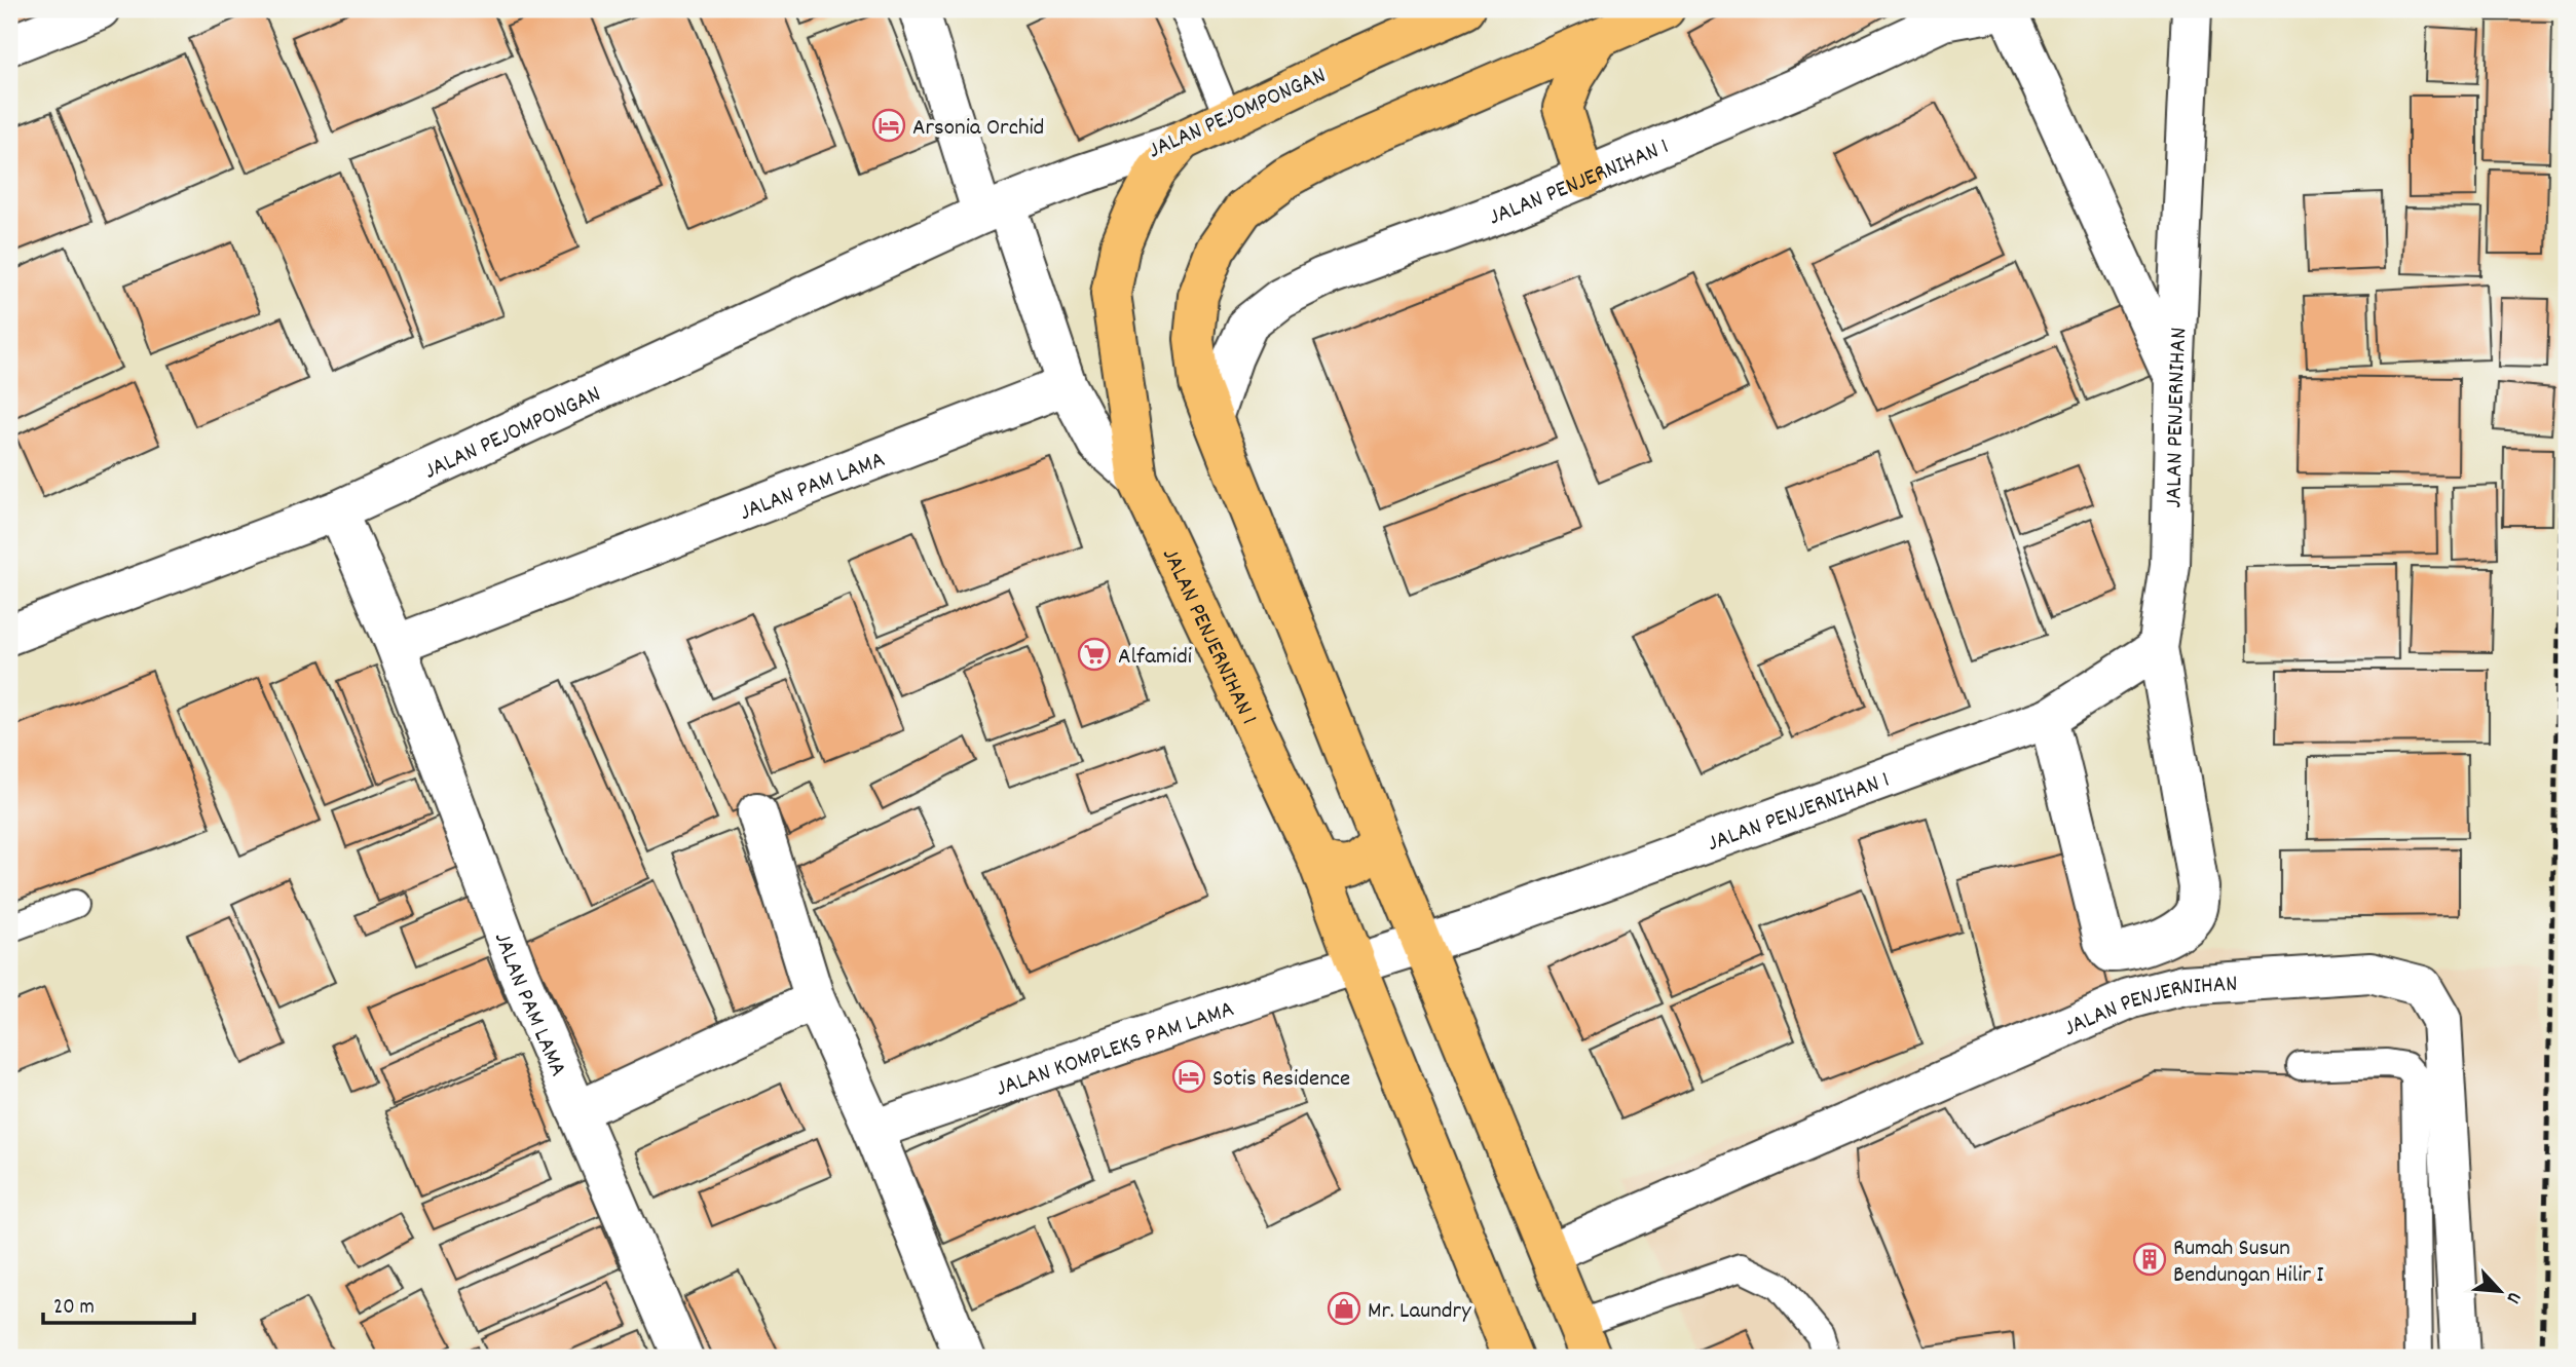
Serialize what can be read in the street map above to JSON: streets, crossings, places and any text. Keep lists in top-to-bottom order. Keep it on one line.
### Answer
{"streets":{"main road":["JALAN PEJOMPONGAN","JALAN PENJERNIHAN 1"],"street":["JALAN PENJERNIHAN","JALAN PAM LAMA","JALAN KOMPLEKS PAM LAMA"]},"crossings":[["JALAN PEJOMPONGAN","JALAN PENJERNIHAN 1"],["JALAN PEJOMPONGAN","JALAN PAM LAMA"],["JALAN PENJERNIHAN 1","JALAN PENJERNIHAN"],["JALAN PENJERNIHAN 1","JALAN KOMPLEKS PAM LAMA"]],"places":{"hotel":["Arsonia Orchid","Sotis Residence"],"supermarket":["Alfamidi"],"building":["Rumah Susun Bendungan Hilir I"],"shop":["Mr. Laundry"]},"scale_bar":"20 m","north":"bottom right"}
